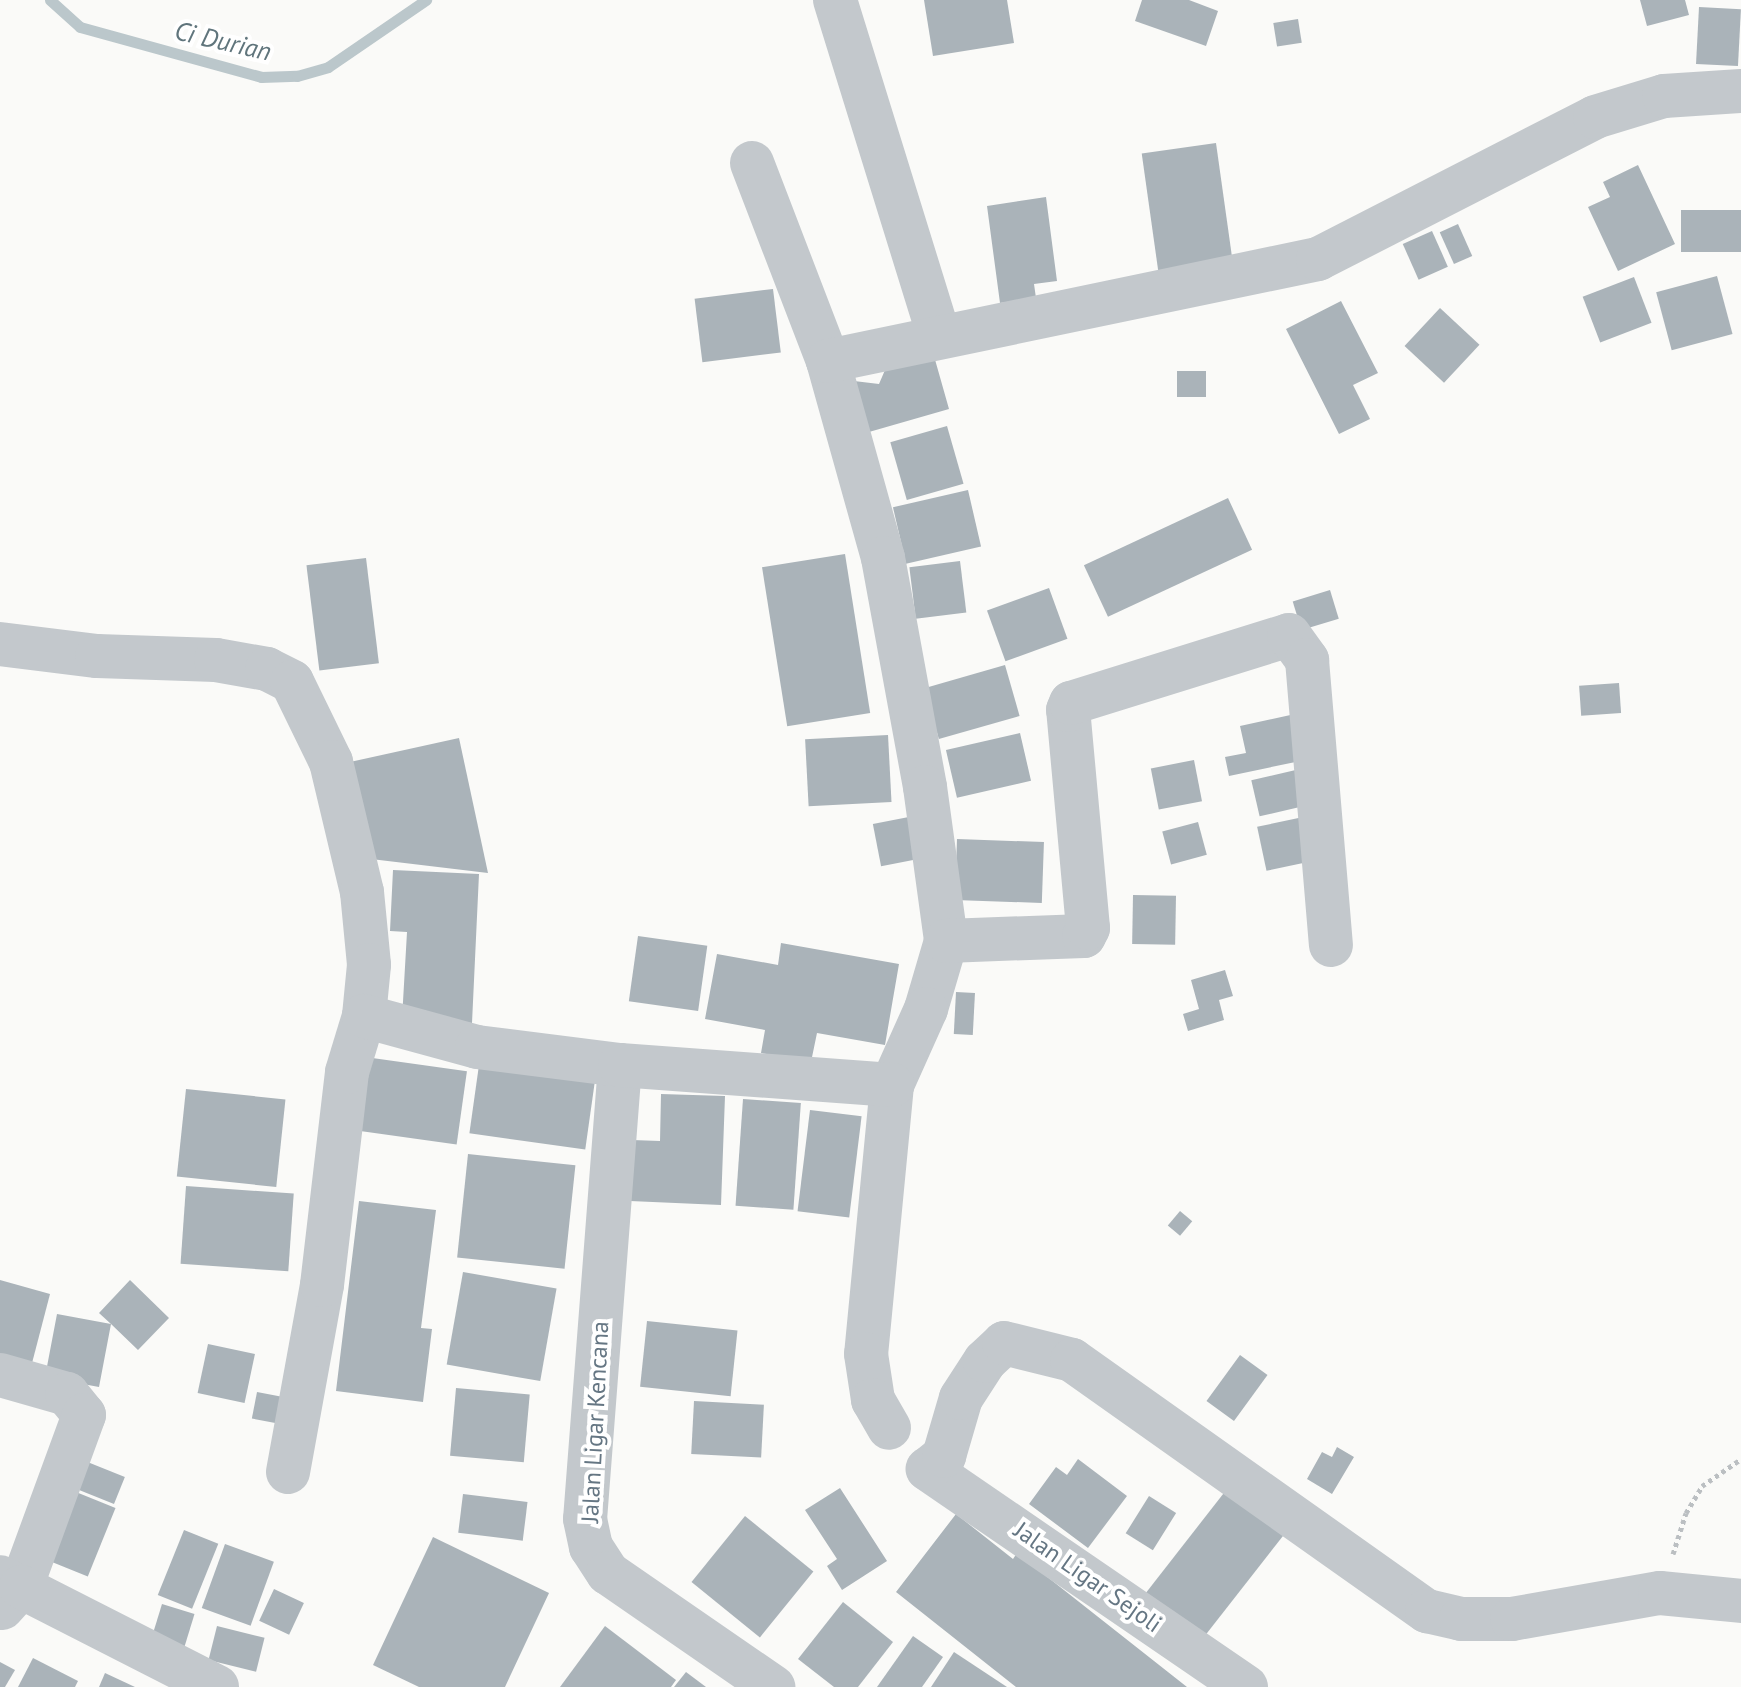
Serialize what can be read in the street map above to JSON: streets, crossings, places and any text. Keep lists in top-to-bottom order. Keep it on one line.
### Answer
{"streets":{"street":["Jalan Ligar Kencana","Jalan Ligar Sejoli"]},"water":["Ci Durian"]}
